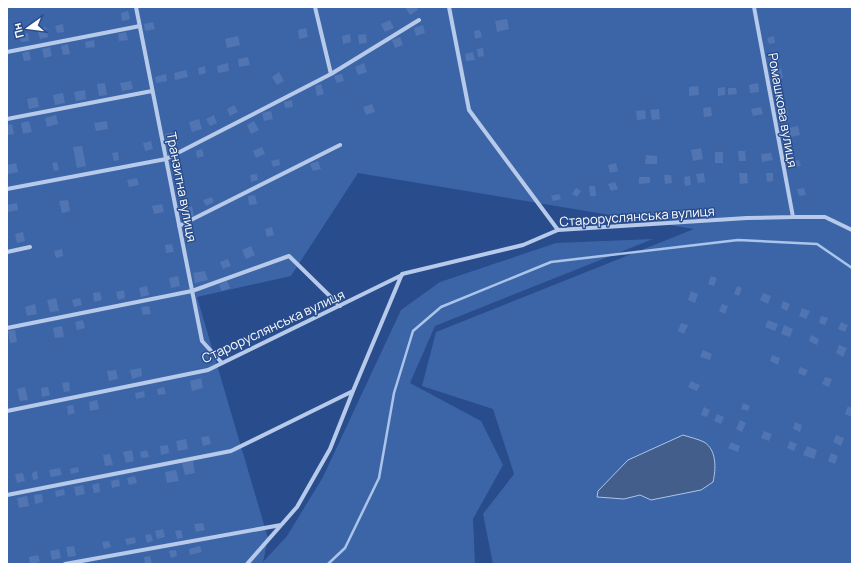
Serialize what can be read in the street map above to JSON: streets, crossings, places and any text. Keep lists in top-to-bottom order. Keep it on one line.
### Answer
{"streets":{"street":["Ромашкова вулиця","Транзитна вулиця","Староруслянська вулиця"]},"crossings":[["Ромашкова вулиця","Староруслянська вулиця"],["Транзитна вулиця","Староруслянська вулиця"]],"north":"left"}
